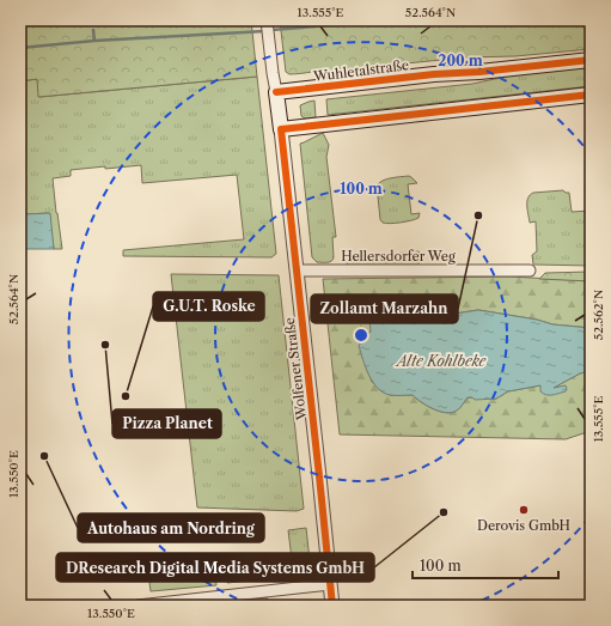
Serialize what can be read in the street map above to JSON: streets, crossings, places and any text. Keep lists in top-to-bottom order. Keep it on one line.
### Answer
{"streets":{"main road":["Wuhletalstraße"],"street":["Hellersdorfer Weg","Wolfener Straße"]},"crossings":[["Hellersdorfer Weg","Wolfener Straße"]],"water":["Alte Kohlbeke"],"places":["Zollamt Marzahn","Pizza Planet","G.U.T. Roske","Autohaus am Nordring","Derovis GmbH","DResearch Digital Media Systems GmbH"],"scale_bar":"100 m","coordinates":["13.555°E","52.564°N","52.562°N","13.550°E"],"rings":["200 m","100 m"]}
